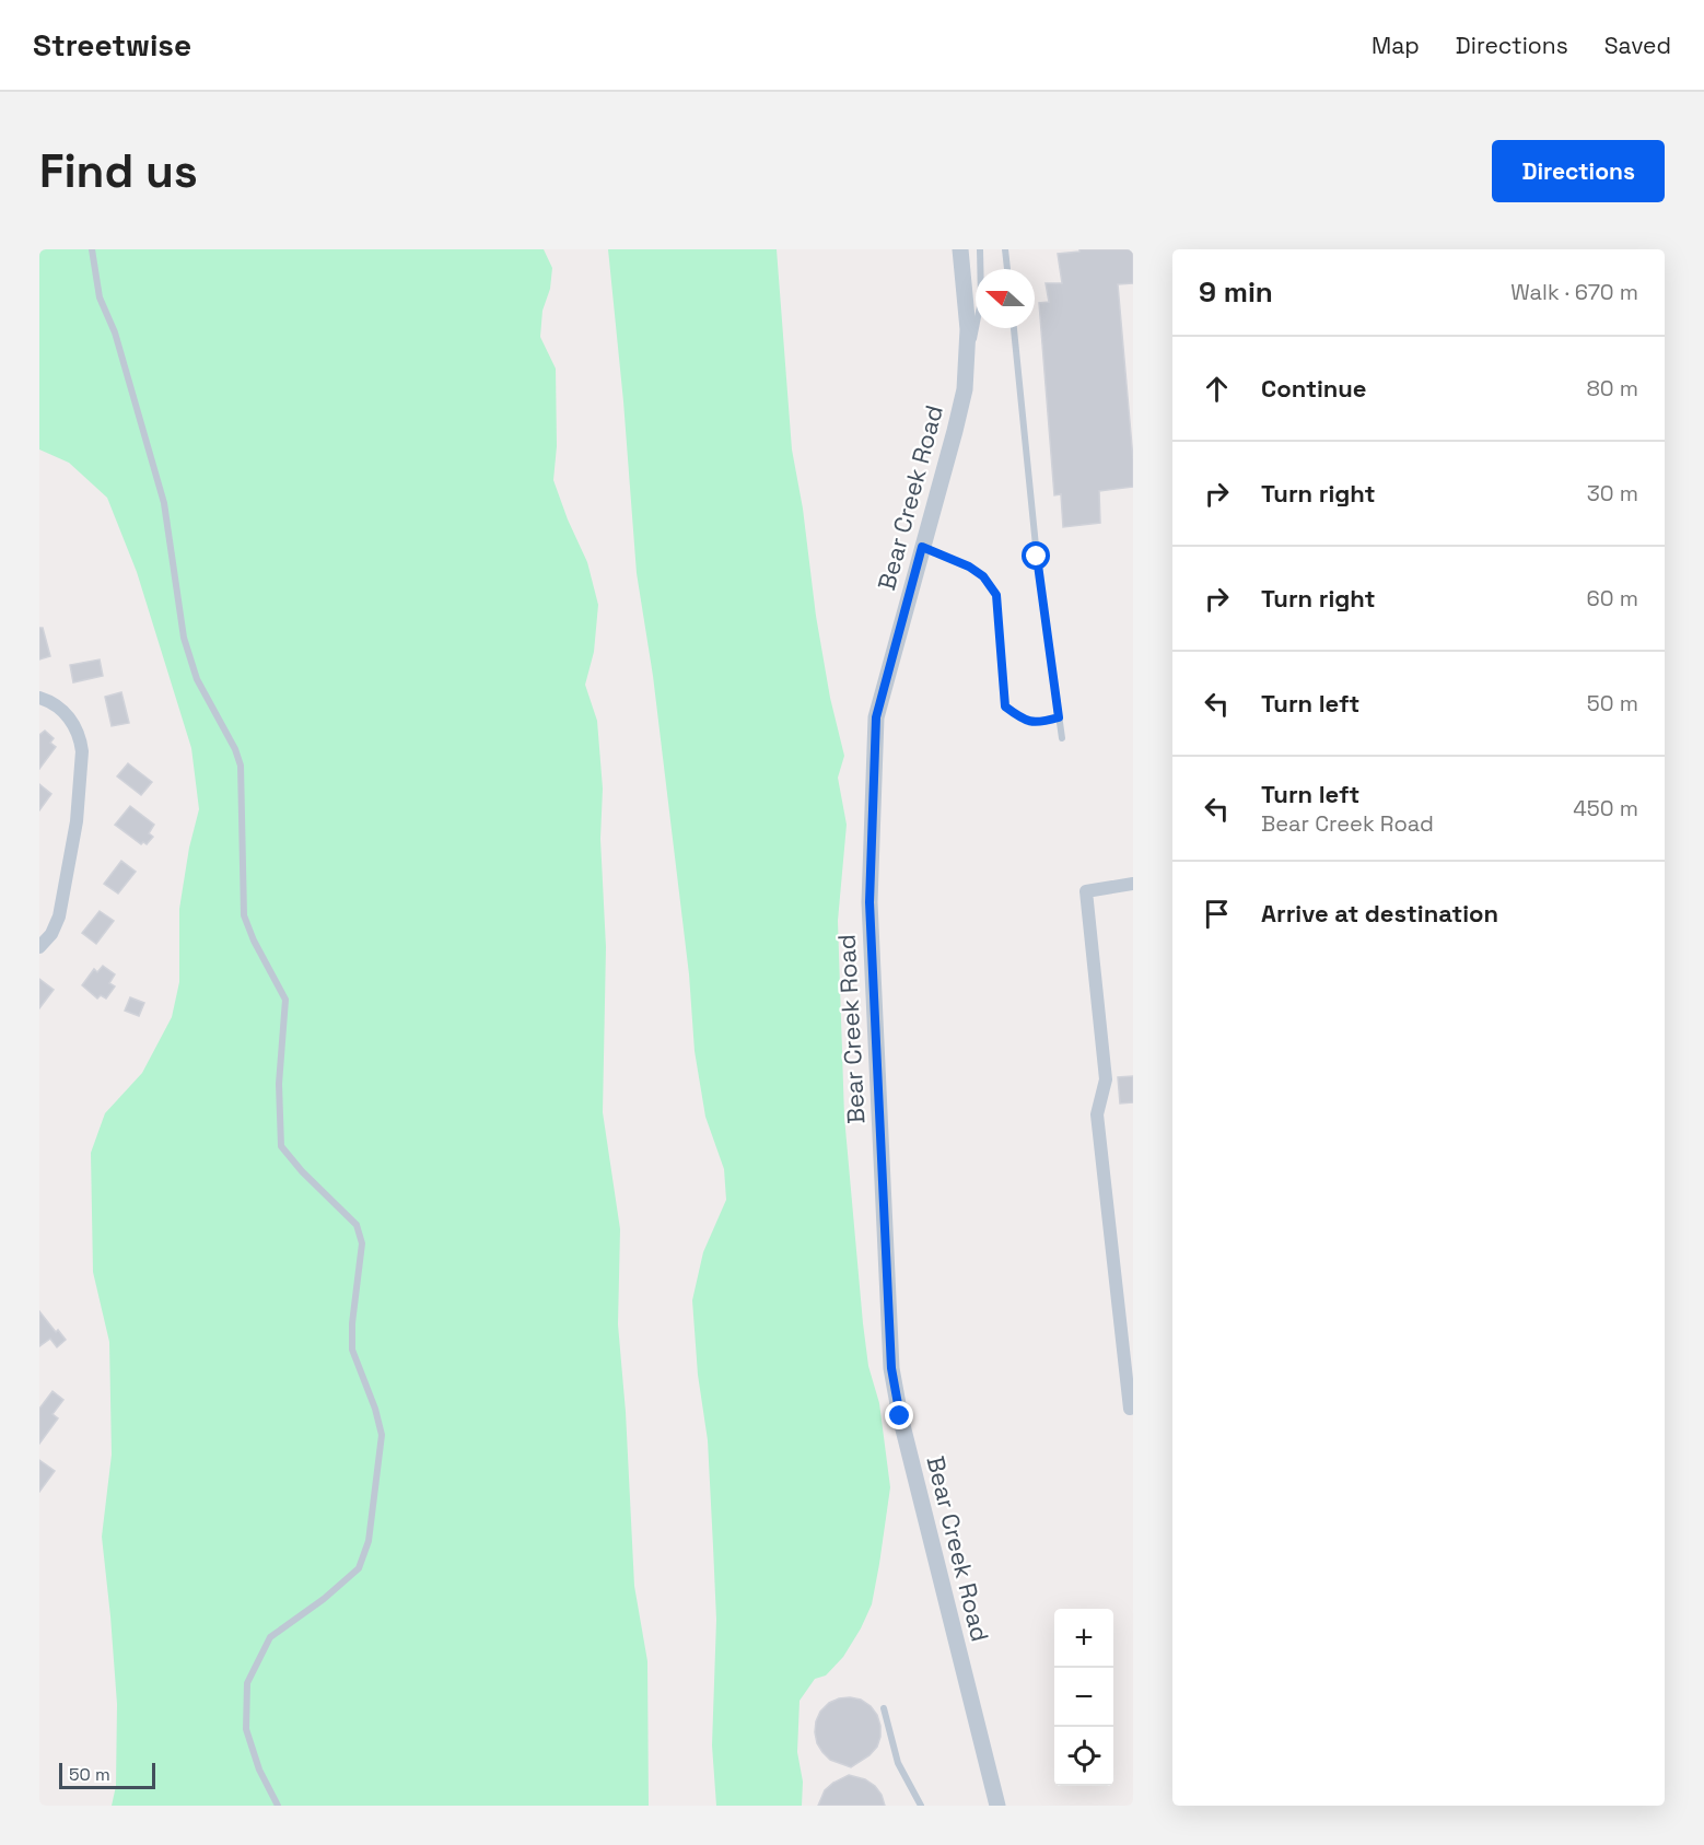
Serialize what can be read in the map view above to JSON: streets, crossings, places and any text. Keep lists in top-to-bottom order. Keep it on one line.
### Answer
{"streets":{"street":["Bear Creek Road"]},"scale_bar":"50 m","north":"left","page":{"header":"Streetwise","nav":["Map","Directions","Saved"],"buttons":"Directions","title":"Find us","heading":["9 min","Walk · 670 m"],"list":[["Continue","80 m"],["Turn right","30 m"],["Turn right","60 m"],["Turn left","50 m"],["Turn left","Bear Creek Road","450 m"],"Arrive at destination"],"map_buttons":["+","−"],"scale":"50 m"}}
